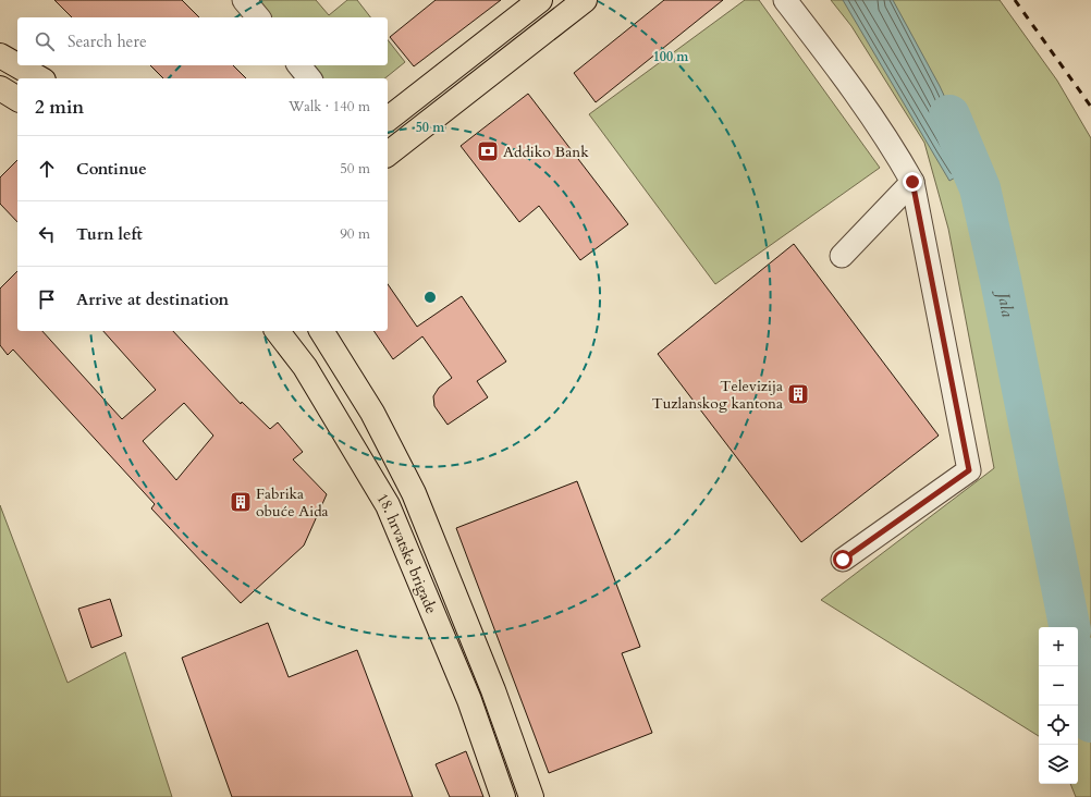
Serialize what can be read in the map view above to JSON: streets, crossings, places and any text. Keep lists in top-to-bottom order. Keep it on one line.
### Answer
{"streets":{"main road":["18. hrvatske brigade"]},"water":["Jala"],"places":{"bank":["Addiko Bank"],"building":["Televizija Tuzlanskog kantona","Fabrika obuće Aida"]},"page":{"search":"Search here","heading":["2 min","Walk · 140 m"],"list":[["Continue","50 m"],["Turn left","90 m"],"Arrive at destination"],"map_buttons":["+","−"]},"rings":["100 m","50 m"]}
